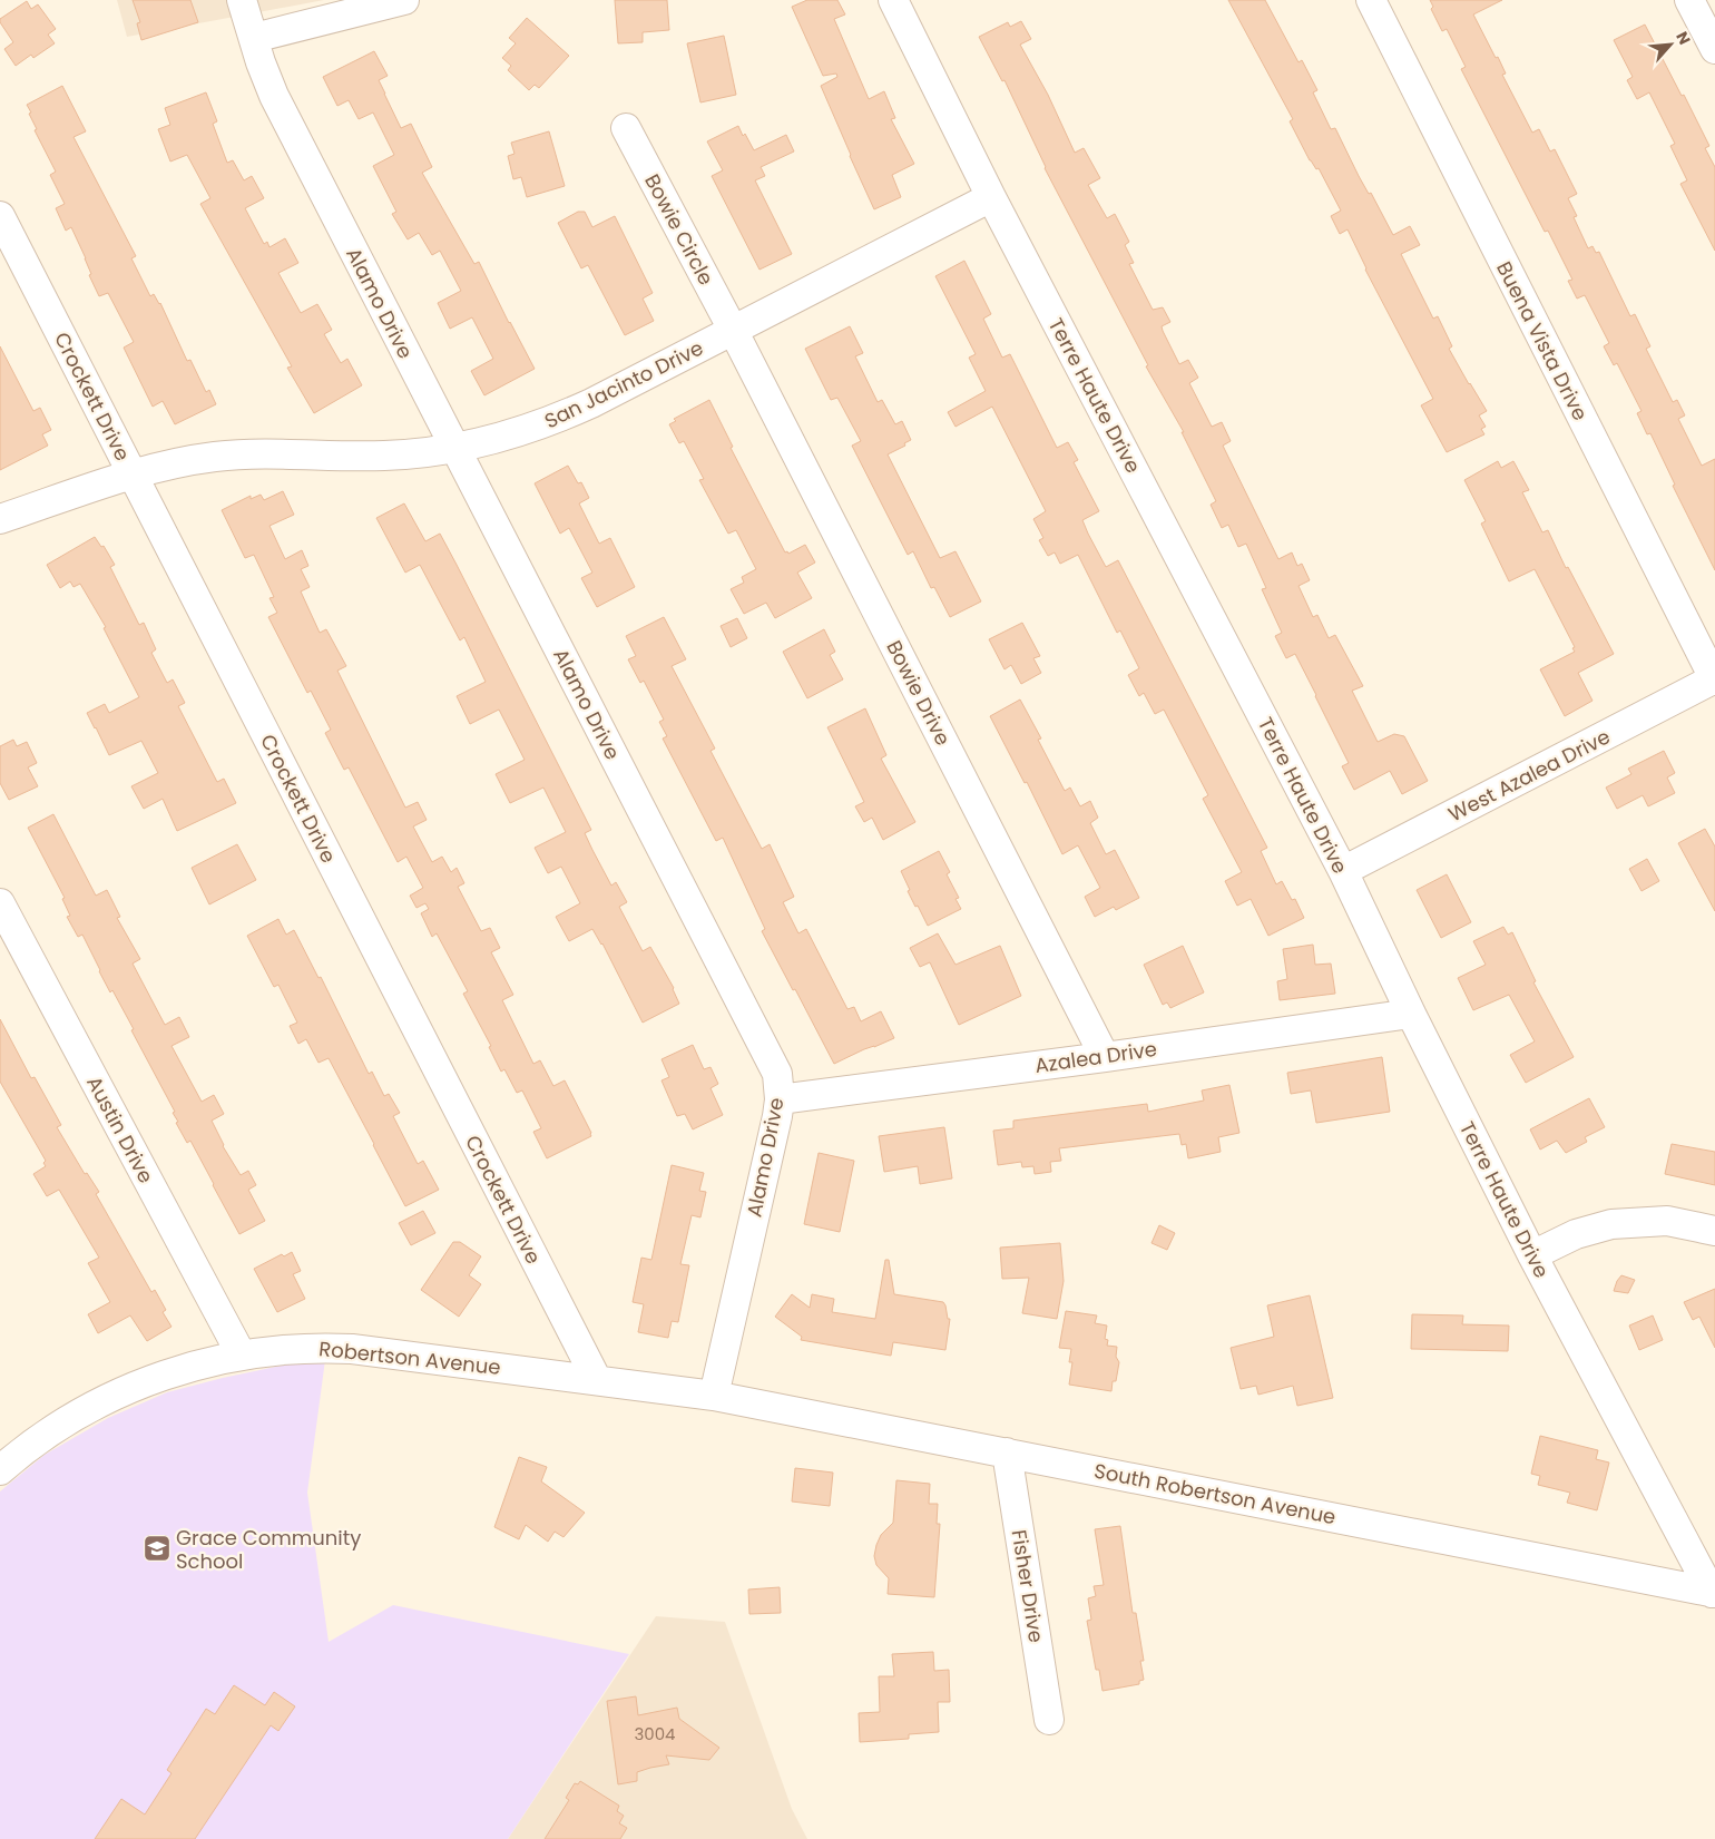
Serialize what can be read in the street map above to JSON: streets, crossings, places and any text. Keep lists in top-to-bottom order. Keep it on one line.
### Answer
{"streets":{"street":["Bowie Circle","Alamo Drive","Buena Vista Drive","San Jacinto Drive","Terre Haute Drive","Crockett Drive","Bowie Drive","West Azalea Drive","Azalea Drive","Austin Drive","Robertson Avenue","South Robertson Avenue","Fisher Drive"]},"crossings":[["Bowie Circle","San Jacinto Drive"],["Bowie Circle","Bowie Drive"],["Alamo Drive","San Jacinto Drive"],["Alamo Drive","Azalea Drive"],["Alamo Drive","Robertson Avenue"],["Alamo Drive","South Robertson Avenue"],["Buena Vista Drive","West Azalea Drive"],["San Jacinto Drive","Terre Haute Drive"],["San Jacinto Drive","Crockett Drive"],["San Jacinto Drive","Bowie Drive"],["Terre Haute Drive","West Azalea Drive"],["Terre Haute Drive","Azalea Drive"],["Terre Haute Drive","South Robertson Avenue"],["Crockett Drive","Robertson Avenue"],["Bowie Drive","Azalea Drive"],["Austin Drive","Robertson Avenue"],["Robertson Avenue","South Robertson Avenue"],["South Robertson Avenue","Fisher Drive"]],"places":{"school or university":["Grace Community School"]},"house_numbers":["3004"],"north":"top right"}
